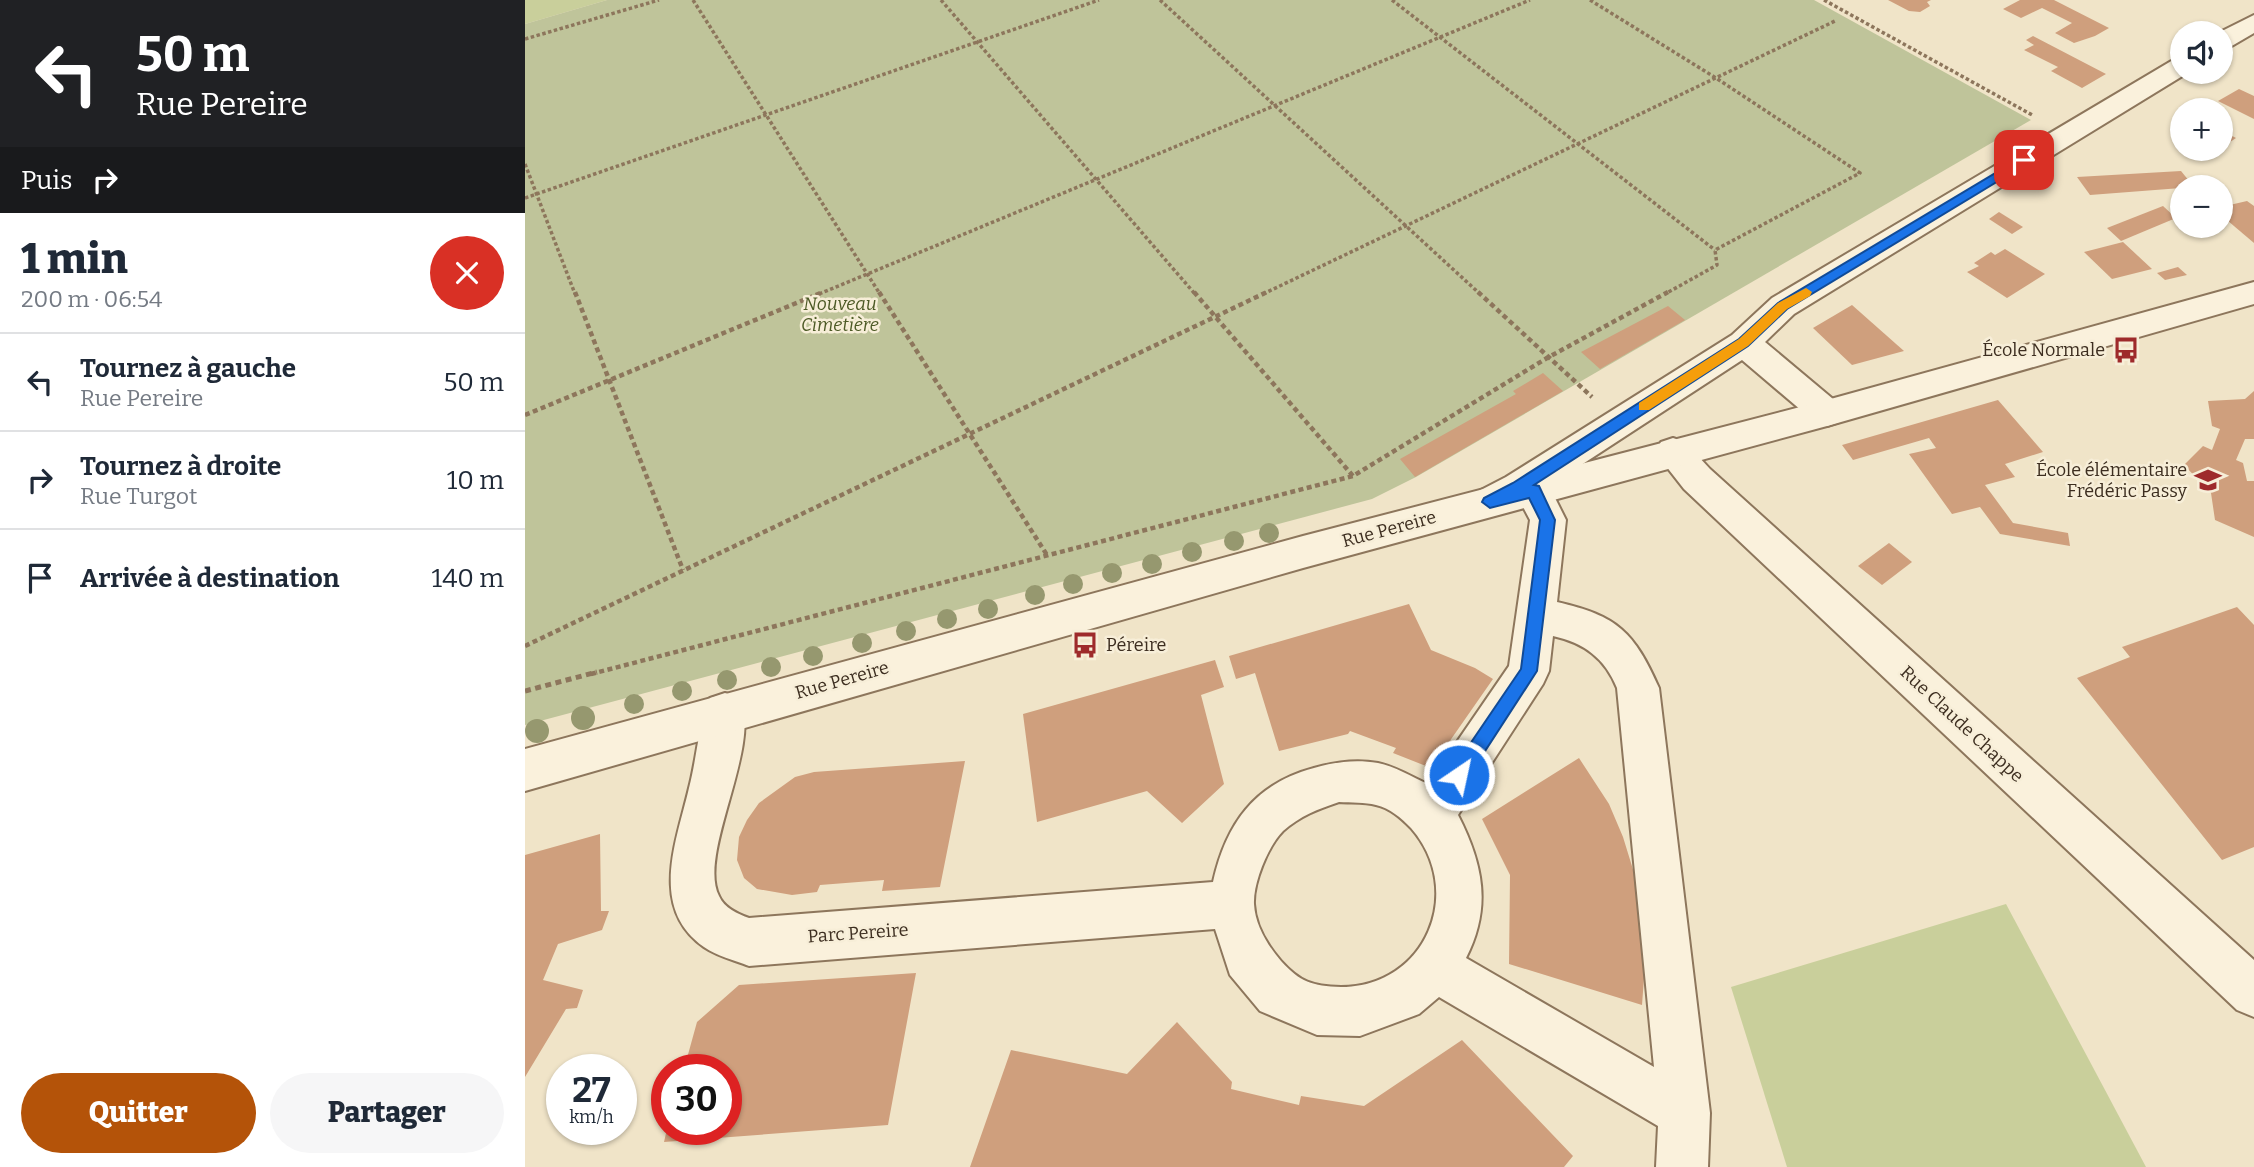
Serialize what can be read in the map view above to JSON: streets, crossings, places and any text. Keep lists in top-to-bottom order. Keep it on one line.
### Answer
{"streets":{"street":["Rue Pereire","Rue Claude Chappe","Parc Pereire"]},"crossings":[["Rue Pereire","Rue Claude Chappe"],["Rue Pereire","Parc Pereire"]],"parks":["Nouveau Cimetière"],"places":{"bus stop":["École Normale","Péreire"],"school or university":["École élémentaire Frédéric Passy"]},"page":{"turn":["50 m","Rue Pereire"],"map_buttons":["+","−"],"then":"Puis","heading":["1 min","200 m · 06:54"],"list":[{"name":"Tournez à gauche","note":"Rue Pereire","value":"50 m"},{"name":"Tournez à droite","note":"Rue Turgot","value":"10 m"},{"name":"Arrivée à destination","value":"140 m"}],"speed":"27 km/h","limit":"30","buttons":["Quitter","Partager"]}}
